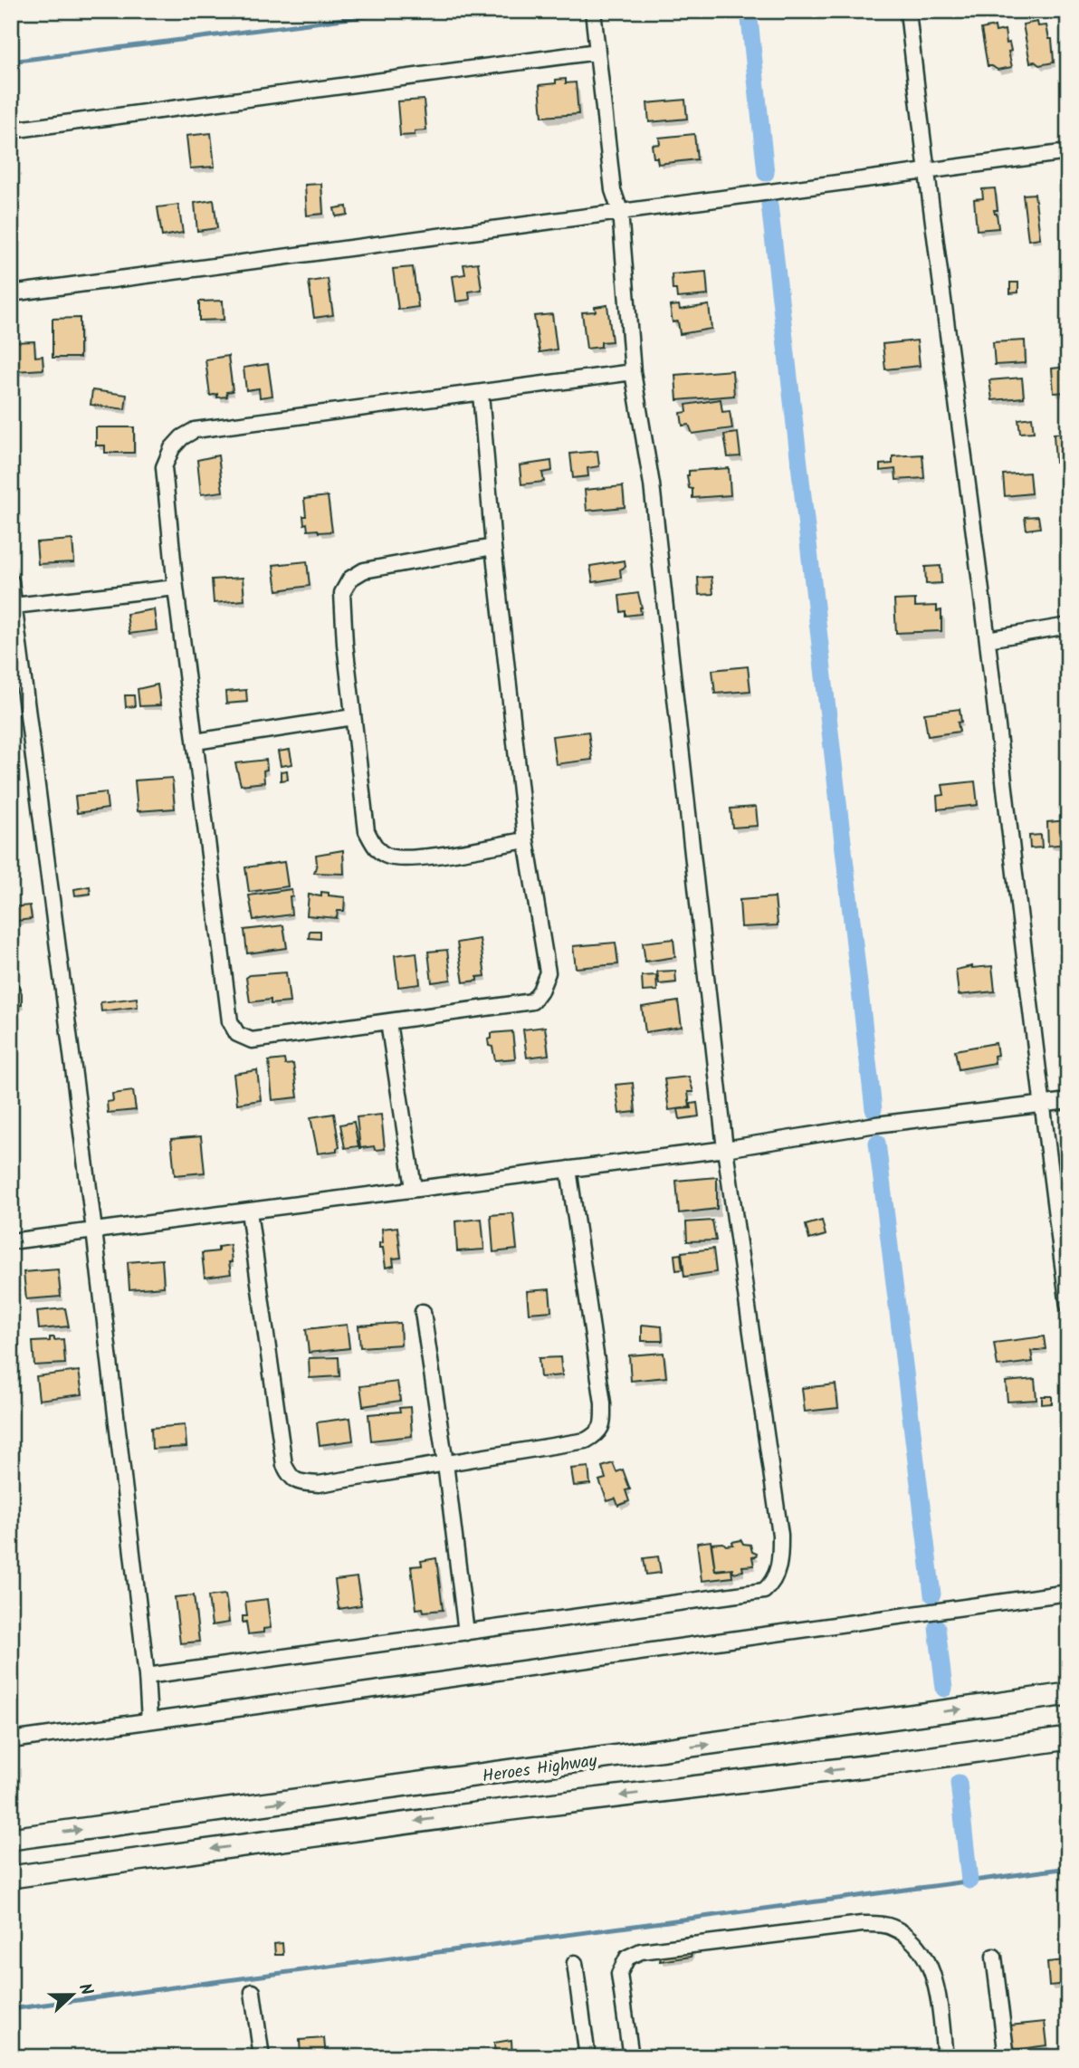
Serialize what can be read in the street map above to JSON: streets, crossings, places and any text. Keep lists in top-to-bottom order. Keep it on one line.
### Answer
{"streets":{"main road":["Heroes Highway"]},"north":"right"}
